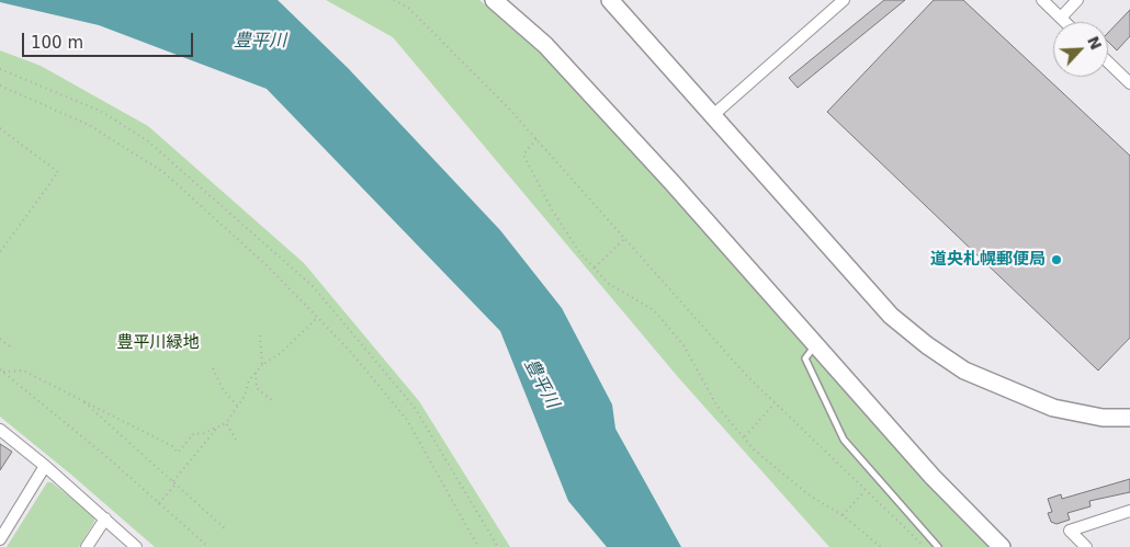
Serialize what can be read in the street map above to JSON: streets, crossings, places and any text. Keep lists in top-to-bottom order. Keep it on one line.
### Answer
{"water":["豊平川"],"parks":["豊平川緑地"],"places":["道央札幌郵便局"],"scale_bar":"100 m","north":"top right"}
